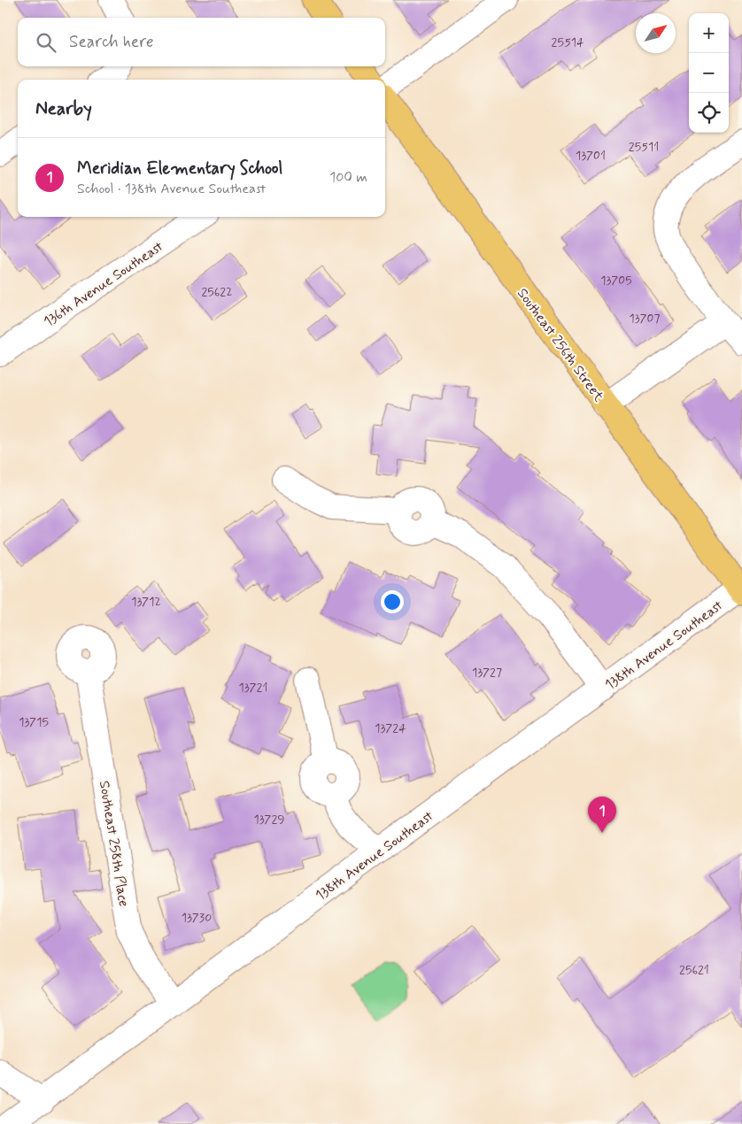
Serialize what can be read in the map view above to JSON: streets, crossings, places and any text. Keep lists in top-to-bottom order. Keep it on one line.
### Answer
{"streets":{"main road":["Southeast 256th Street"],"street":["136th Avenue Southeast","138th Avenue Southeast","Southeast 258th Place"]},"crossings":[["Southeast 256th Street","138th Avenue Southeast"],["138th Avenue Southeast","Southeast 258th Place"]],"house_numbers":["25514","25511","13701","13705","25622","13707","13712","13727","13721","13715","13724","13729","13730","25621"],"north":"top right","page":{"map_buttons":["+","−"],"search":"Search here","heading":"Nearby","list":[{"mark":"1","name":"Meridian Elementary School","note":"School · 138th Avenue Southeast","value":"100 m"}],"pins":"1"}}
